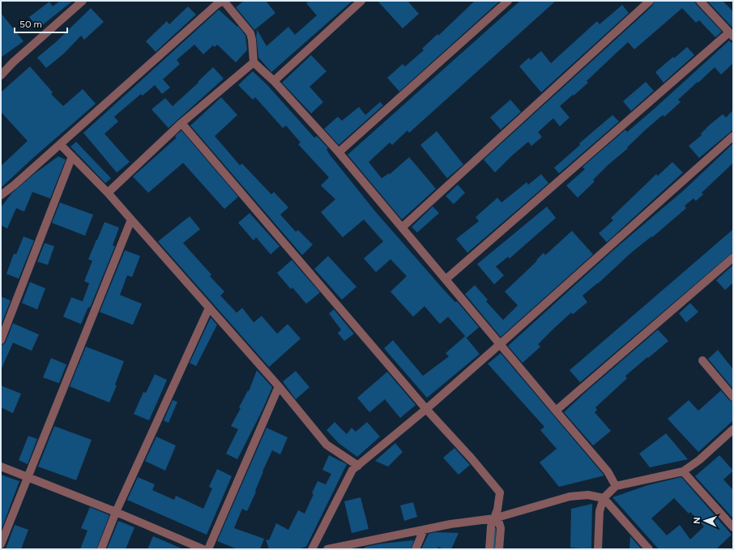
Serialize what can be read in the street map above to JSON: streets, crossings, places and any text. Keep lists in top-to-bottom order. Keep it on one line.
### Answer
{"scale_bar":"50 m","north":"left"}
